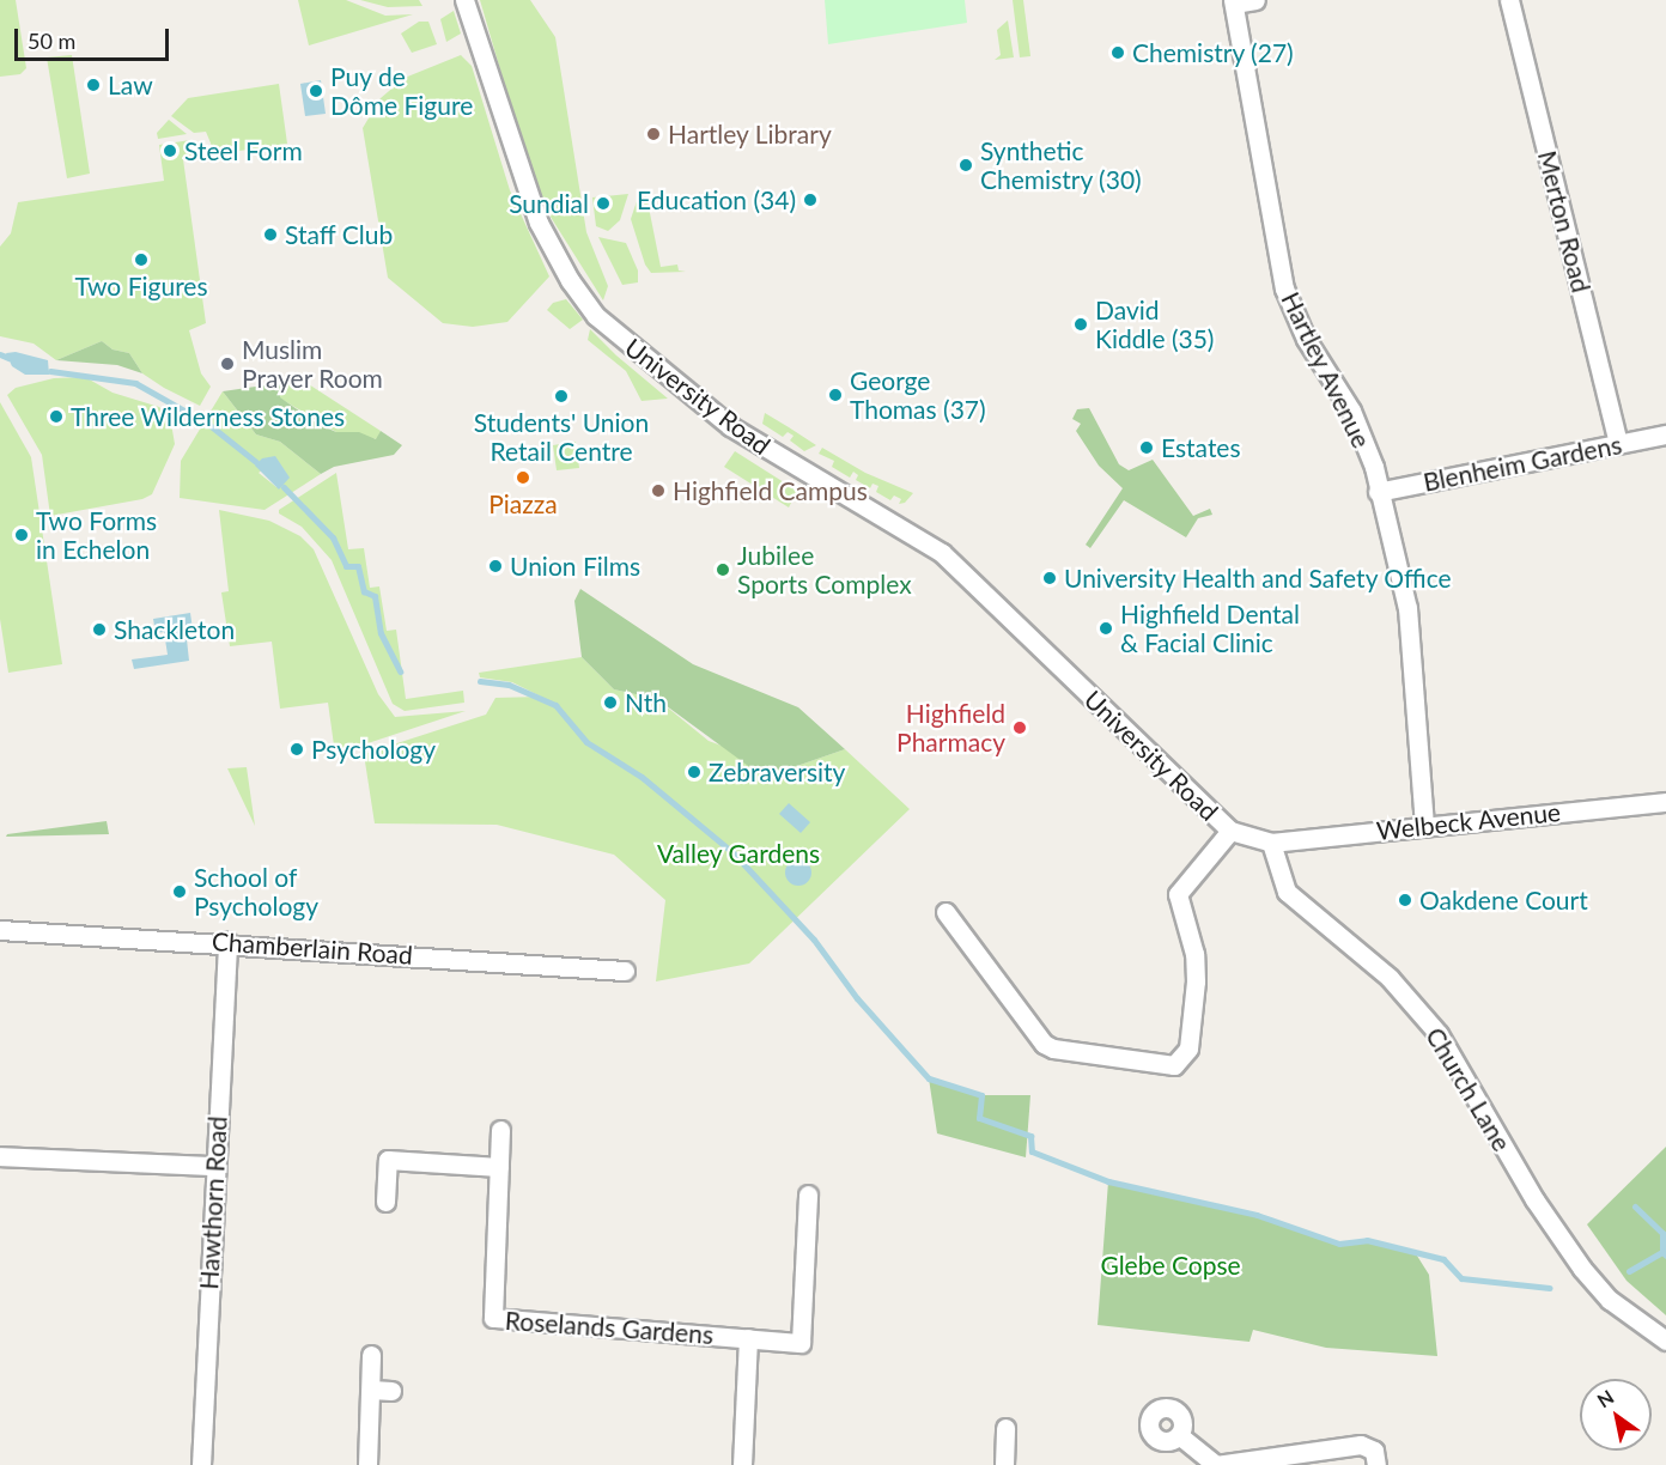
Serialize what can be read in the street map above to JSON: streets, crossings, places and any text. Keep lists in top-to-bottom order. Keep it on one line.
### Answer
{"streets":{"street":["Merton Road","Hartley Avenue","University Road","Blenheim Gardens","Welbeck Avenue","Chamberlain Road","Church Lane","Hawthorn Road","Roselands Gardens"]},"crossings":[["Merton Road","Blenheim Gardens"],["Hartley Avenue","Blenheim Gardens"],["Hartley Avenue","Welbeck Avenue"],["University Road","Welbeck Avenue"],["University Road","Church Lane"],["Welbeck Avenue","Church Lane"],["Chamberlain Road","Hawthorn Road"]],"parks":["Valley Gardens","Glebe Copse"],"places":["Chemistry (27)","Law","Puy de Dôme Figure","Hartley Library","Steel Form","Synthetic Chemistry (30)","Education (34)","Sundial","Staff Club","Two Figures","David Kiddle (35)","Muslim Prayer Room","George Thomas (37)","Students' Union Retail Centre","Three Wilderness Stones","Estates","Piazza","Highfield Campus","Two Forms in Echelon","Union Films","Jubilee Sports Complex","University Health and Safety Office","Highfield Dental & Facial Clinic","Shackleton","Nth","Highfield Pharmacy","Psychology","Zebraversity","School of Psychology","Oakdene Court"],"scale_bar":"50 m","north":"top left"}
